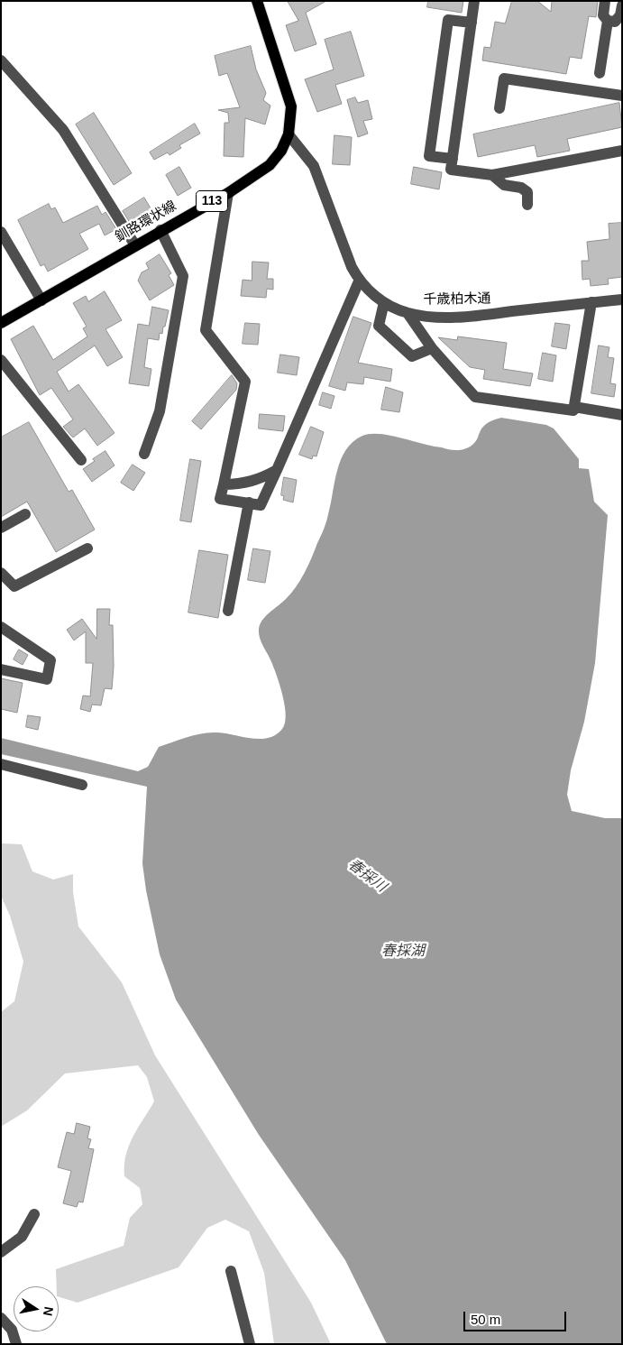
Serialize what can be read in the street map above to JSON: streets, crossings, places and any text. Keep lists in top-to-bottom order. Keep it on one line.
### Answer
{"streets":{"main road":["113","釧路環状線"],"street":["千歳柏木通"]},"crossings":[["釧路環状線","千歳柏木通"]],"water":["春採川","春採湖"],"scale_bar":"50 m","north":"right"}
